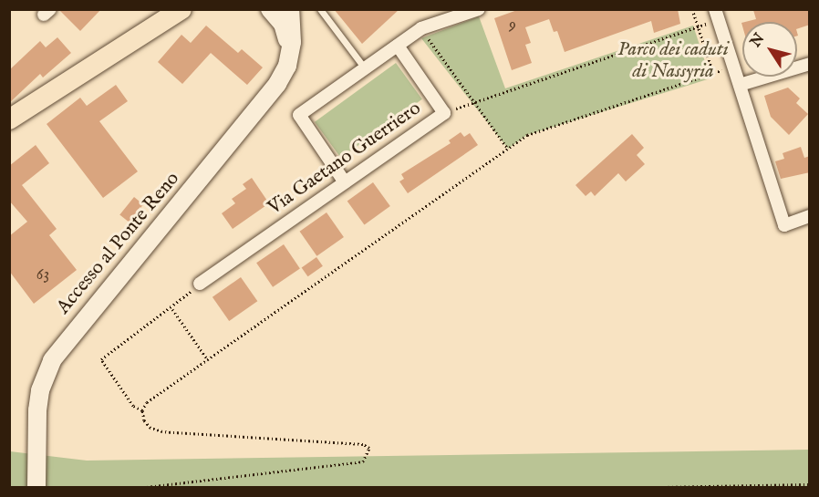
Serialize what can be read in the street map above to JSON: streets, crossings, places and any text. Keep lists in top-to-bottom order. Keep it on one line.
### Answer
{"streets":{"main road":["Accesso al Ponte Reno"],"street":["Via Gaetano Guerriero"]},"parks":["Parco dei caduti di Nassyria"],"house_numbers":["9","63"],"north":"top left"}
